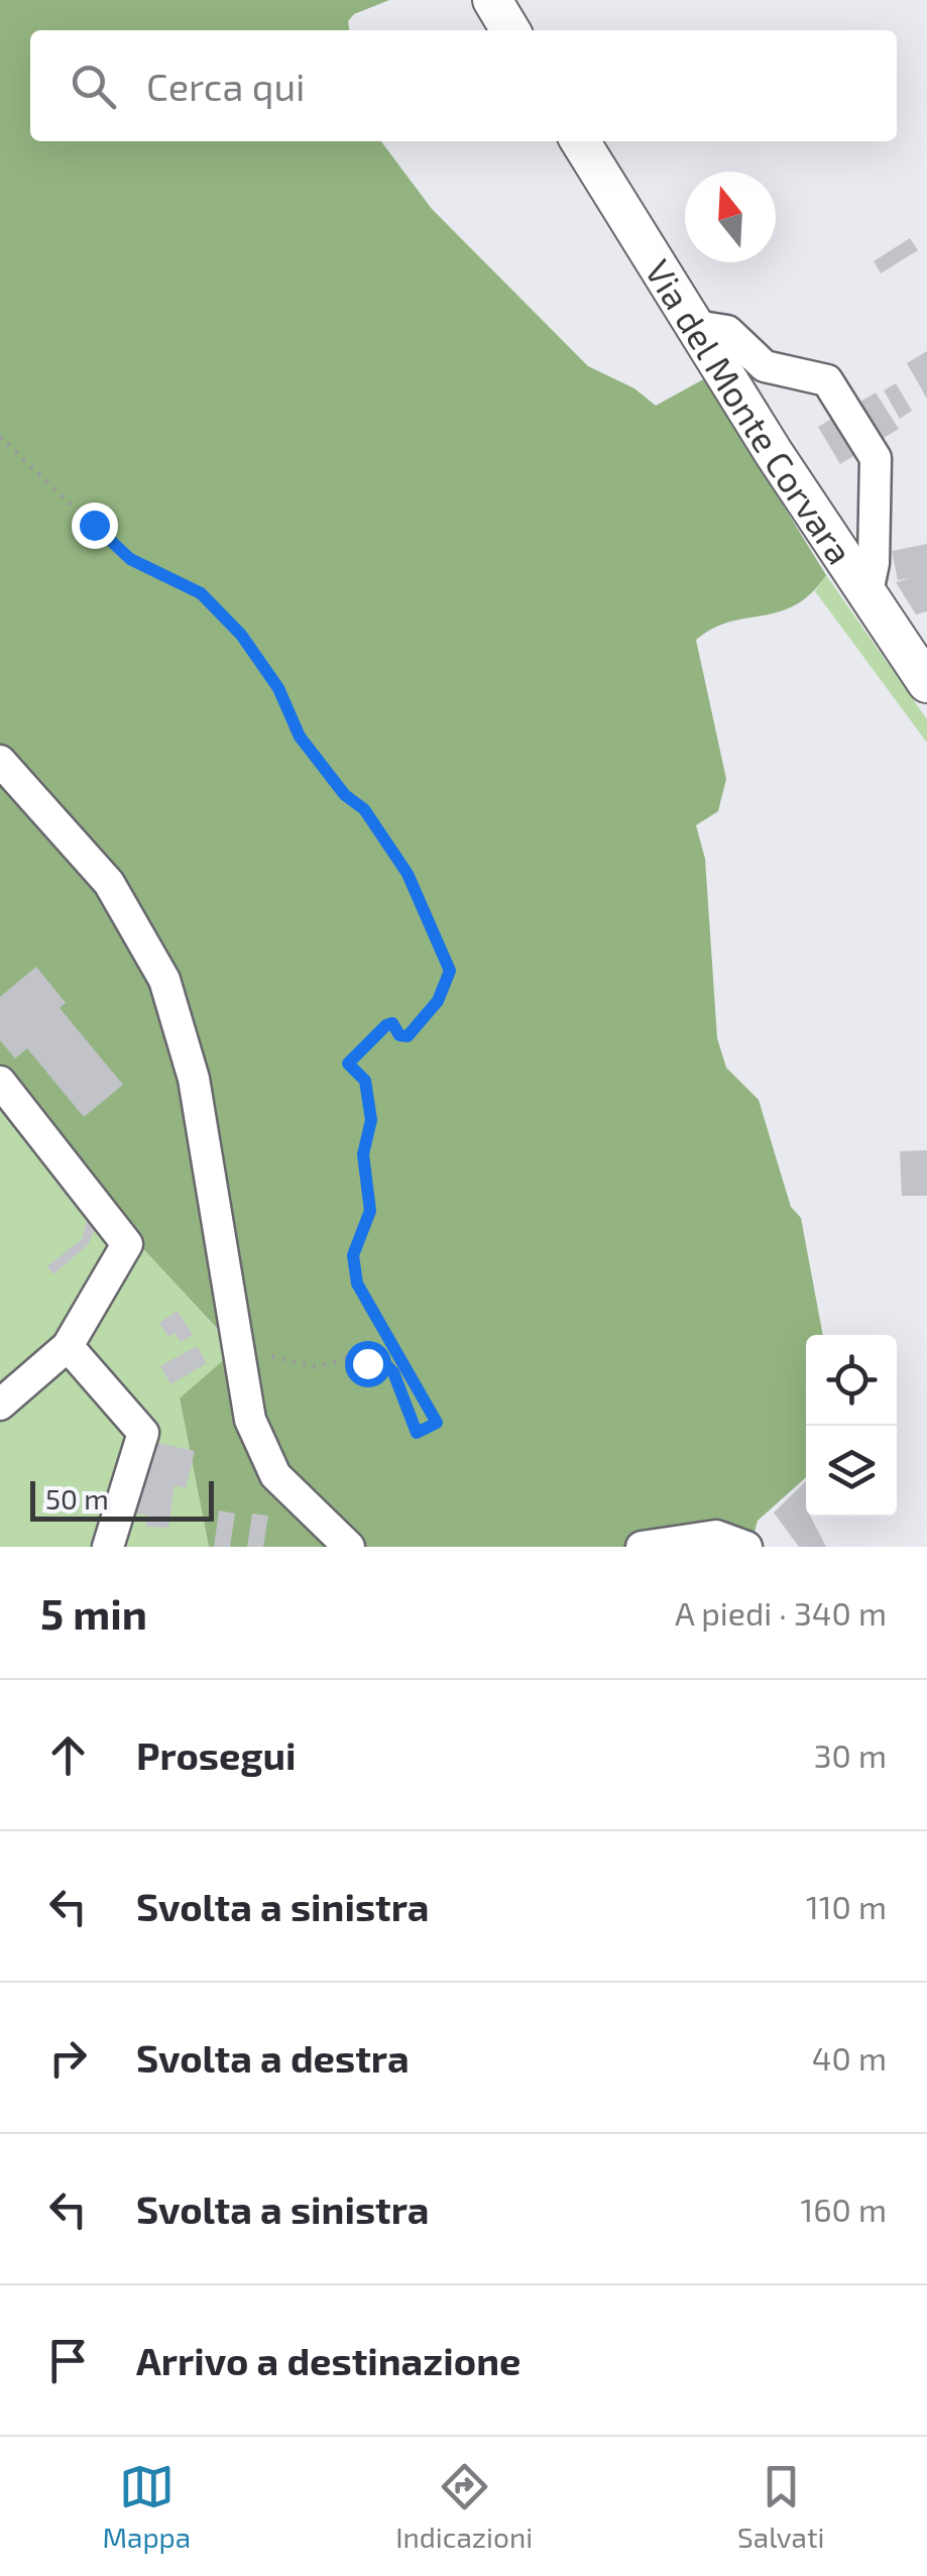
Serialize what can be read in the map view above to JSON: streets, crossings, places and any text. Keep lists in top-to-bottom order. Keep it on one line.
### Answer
{"streets":{"main road":["Via del Monte Corvara"]},"scale_bar":"50 m","north":"top","page":{"search":"Cerca qui","scale":"50 m","heading":["5 min","A piedi · 340 m"],"list":[["Prosegui","30 m"],["Svolta a sinistra","110 m"],["Svolta a destra","40 m"],["Svolta a sinistra","160 m"],"Arrivo a destinazione"],"nav":["Mappa","Indicazioni","Salvati"]}}
